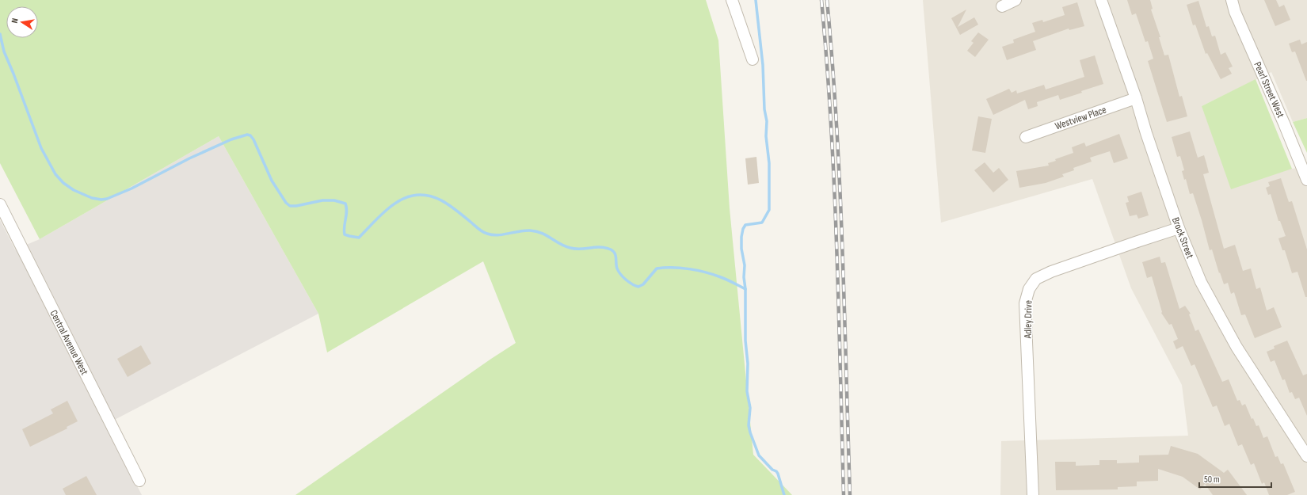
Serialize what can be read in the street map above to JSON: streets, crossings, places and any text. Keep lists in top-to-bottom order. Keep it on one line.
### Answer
{"streets":{"street":["Pearl Street West","Westview Place","Brock Street","Adley Drive","Central Avenue West"]},"crossings":[["Westview Place","Brock Street"],["Brock Street","Adley Drive"]],"scale_bar":"50 m","north":"left"}
